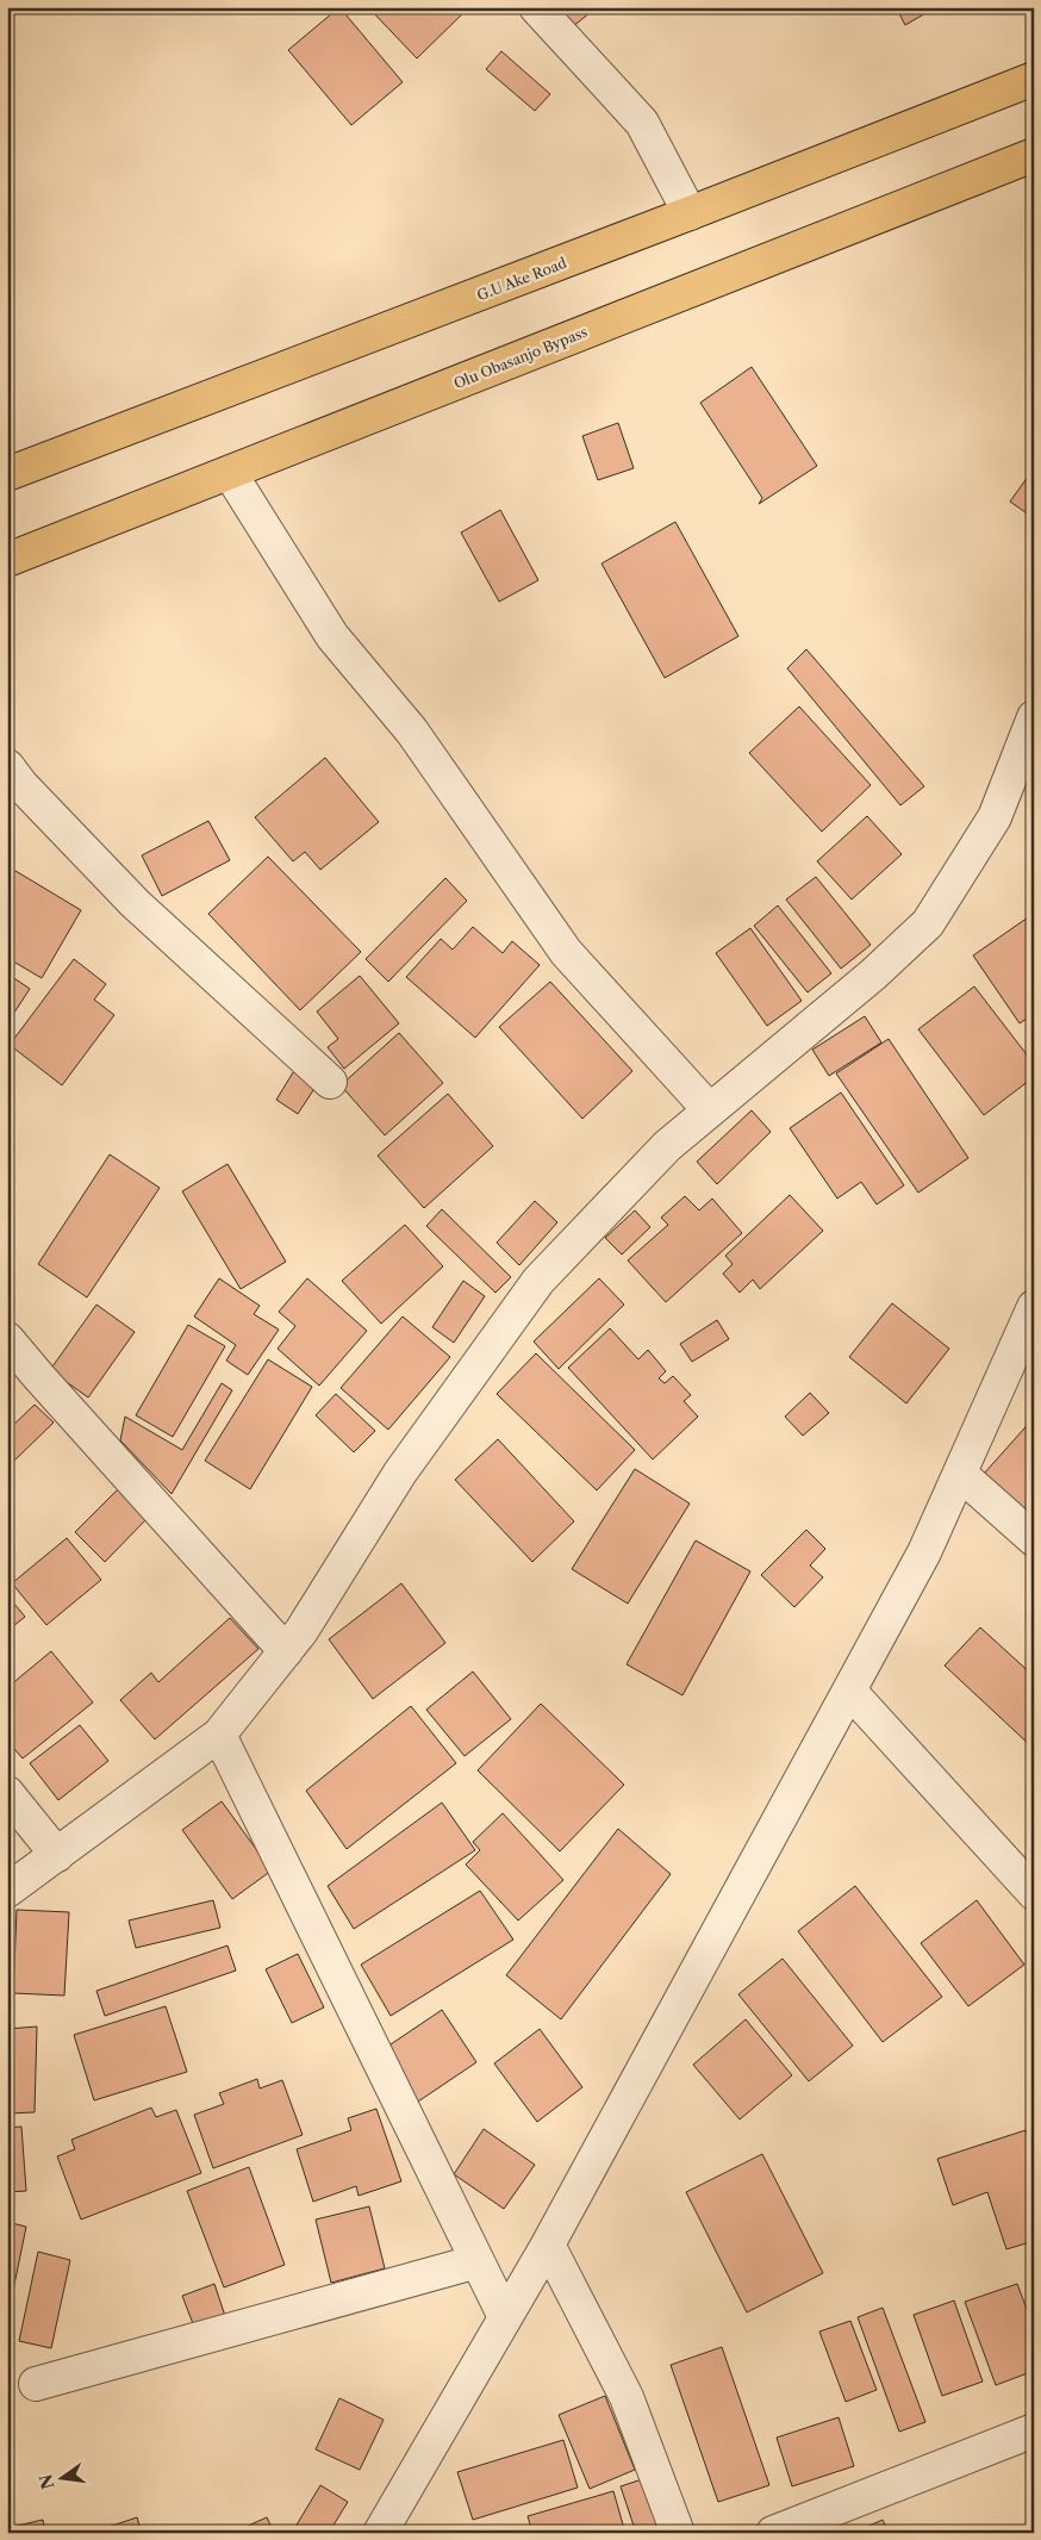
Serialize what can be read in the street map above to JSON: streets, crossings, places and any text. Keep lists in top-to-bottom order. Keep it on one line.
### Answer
{"streets":{"main road":["G.U Ake Road","Olu Obasanjo Bypass"]},"north":"left"}
